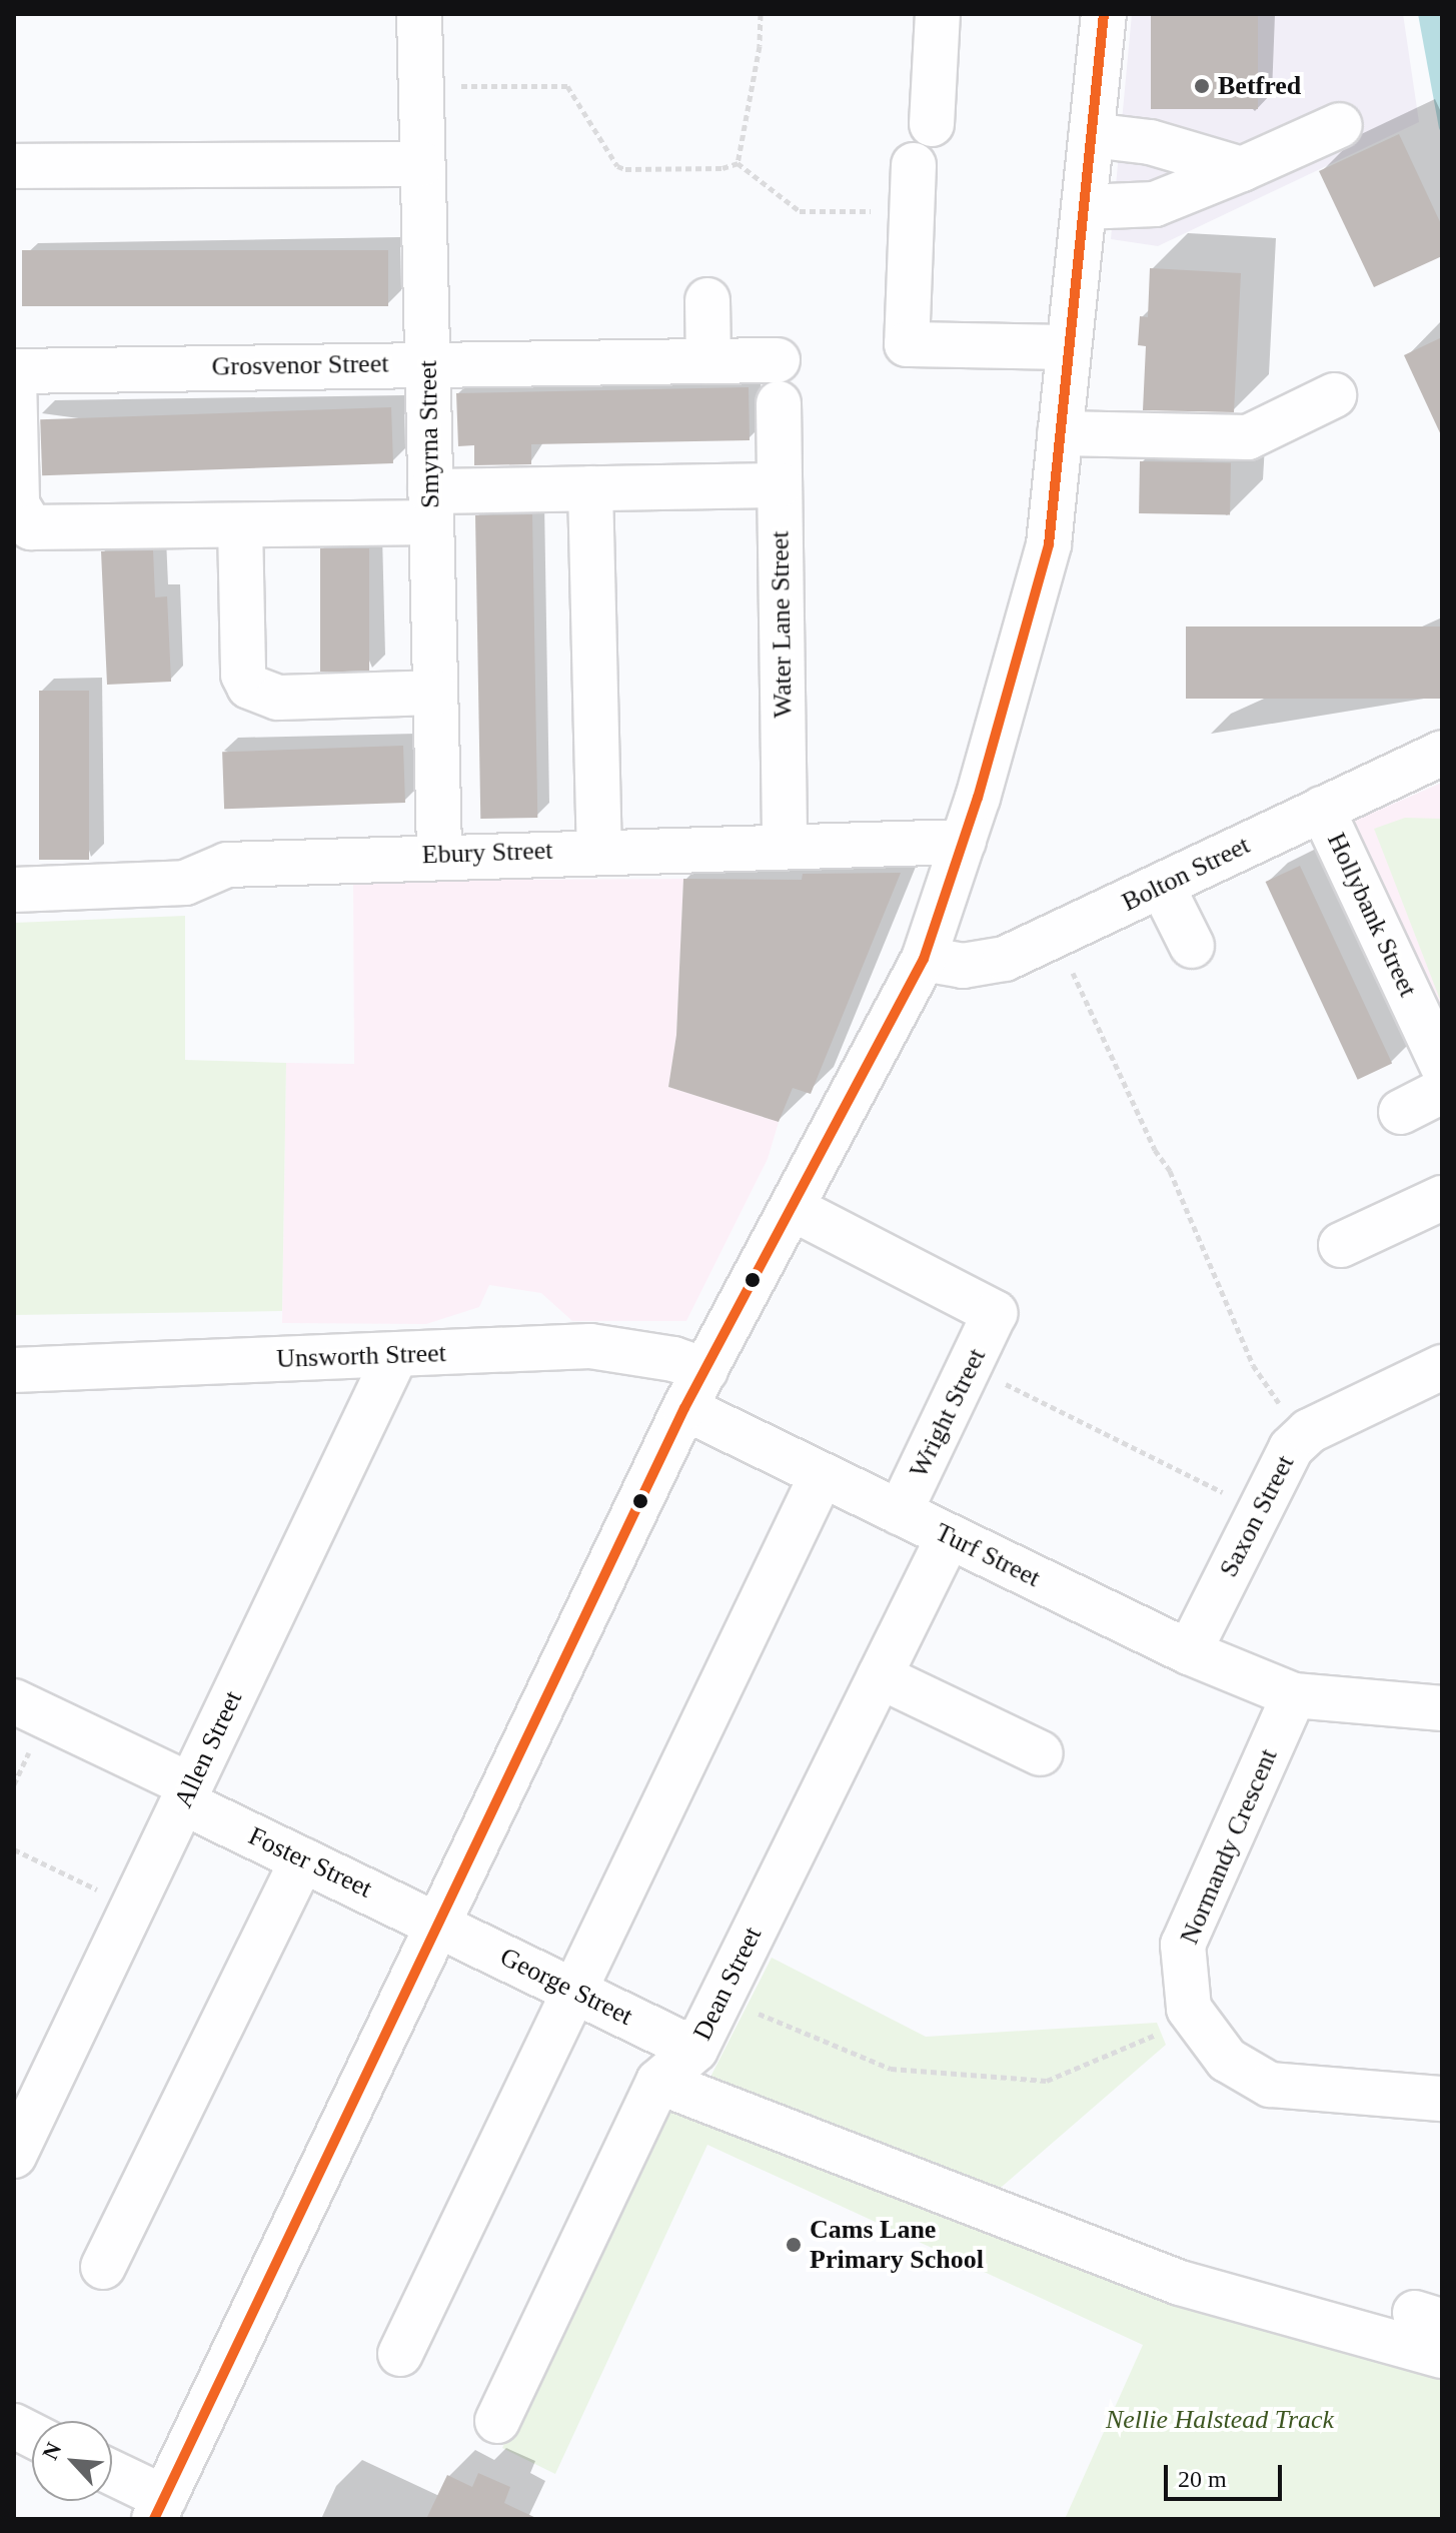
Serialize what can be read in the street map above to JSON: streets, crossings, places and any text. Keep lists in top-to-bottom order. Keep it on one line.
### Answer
{"streets":{"street":["Grosvenor Street","Smyrna Street","Water Lane Street","Ebury Street","Bolton Street","Hollybank Street","Unsworth Street","Wright Street","Saxon Street","Turf Street","Allen Street","Normandy Crescent","Foster Street","Dean Street","George Street"]},"crossings":[["Grosvenor Street","Smyrna Street"],["Smyrna Street","Ebury Street"],["Water Lane Street","Ebury Street"],["Bolton Street","Hollybank Street"],["Unsworth Street","Allen Street"],["Wright Street","Turf Street"],["Saxon Street","Turf Street"],["Turf Street","Normandy Crescent"],["Turf Street","Dean Street"],["Allen Street","Foster Street"],["Foster Street","George Street"],["Dean Street","George Street"]],"parks":["Nellie Halstead Track"],"places":["Betfred","Cams Lane Primary School"],"scale_bar":"20 m","north":"top left"}
